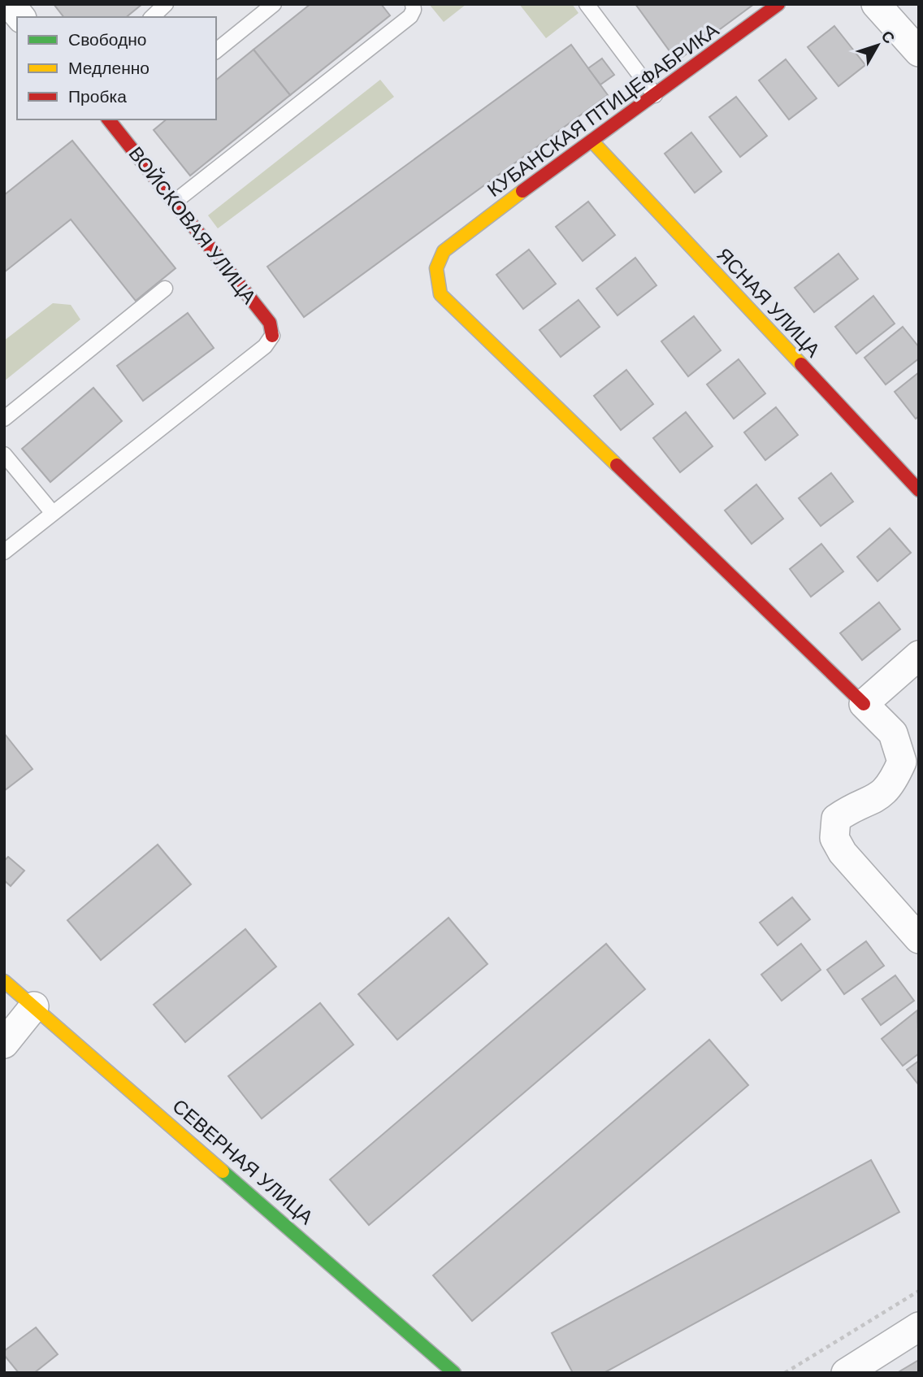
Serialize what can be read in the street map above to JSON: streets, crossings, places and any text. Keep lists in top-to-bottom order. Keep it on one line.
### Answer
{"streets":{"street":["КУБАНСКАЯ ПТИЦЕФАБРИКА","ВОЙСКОВАЯ УЛИЦА","ЯСНАЯ УЛИЦА","СЕВЕРНАЯ УЛИЦА"]},"crossings":[["КУБАНСКАЯ ПТИЦЕФАБРИКА","ЯСНАЯ УЛИЦА"]],"legend":["Свободно","Медленно","Пробка"],"north":"top right"}
